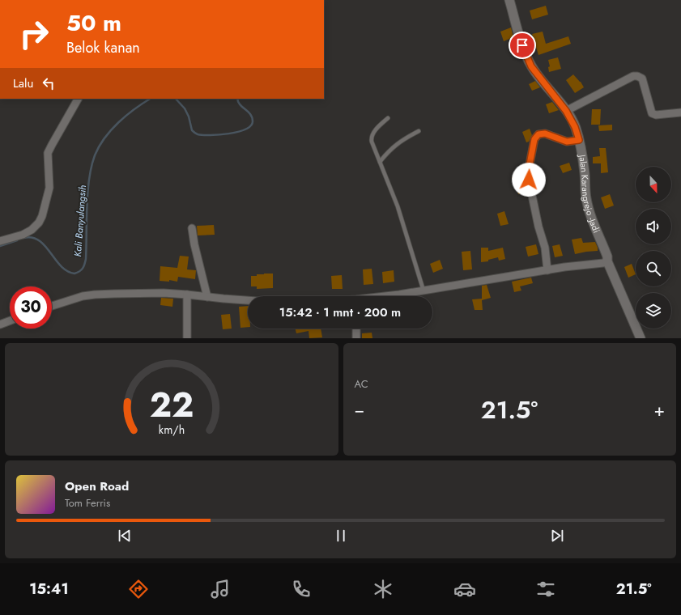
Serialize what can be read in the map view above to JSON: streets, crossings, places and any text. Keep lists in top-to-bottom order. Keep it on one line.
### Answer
{"streets":{"street":["Jalan Karangrejo -Jadi"]},"water":["Kali Banyulangsih"],"north":"bottom","page":{"turn":["50 m","Belok kanan"],"then":"Lalu","limit":"30","trip":"15:42 · 1 mnt · 200 m","tile":"AC","heat":["−","21.5°","+"],"song":["Open Road","Tom Ferris"],"tabs":["15:41","21.5°"],"gauge":["22","km/h"]}}
